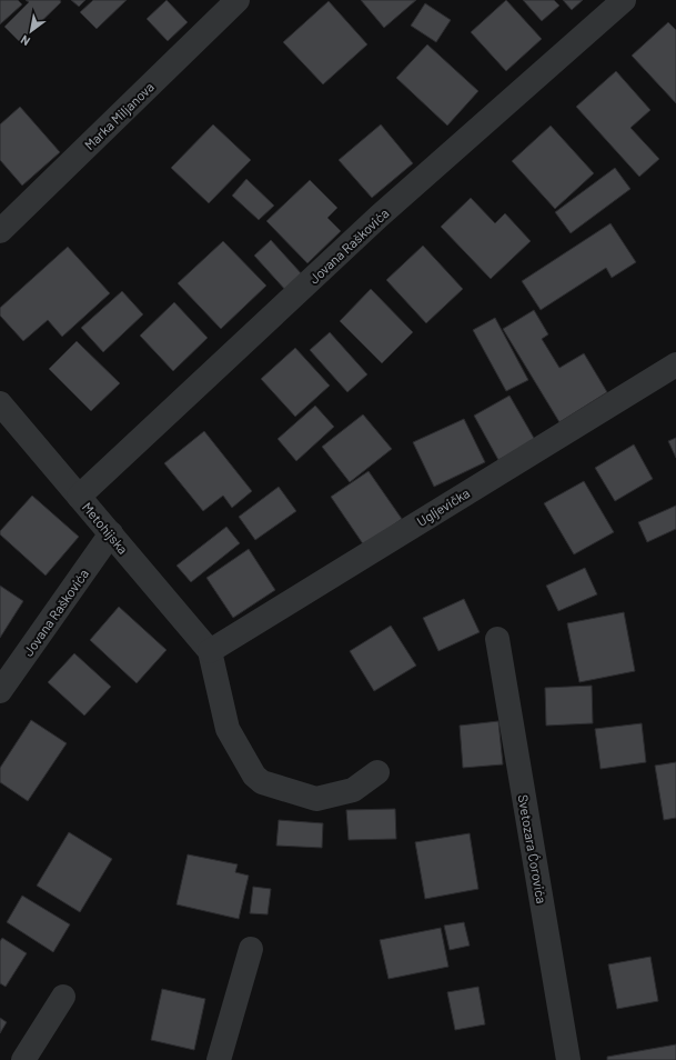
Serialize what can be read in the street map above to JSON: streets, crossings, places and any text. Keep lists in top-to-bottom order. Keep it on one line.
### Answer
{"streets":{"street":["Marka Miljanova","Jovana Raškovića","Ugljevička","Metohijska","Svetozara Ćorovića"]},"crossings":[["Jovana Raškovića","Metohijska"],["Ugljevička","Metohijska"]],"north":"bottom left"}
